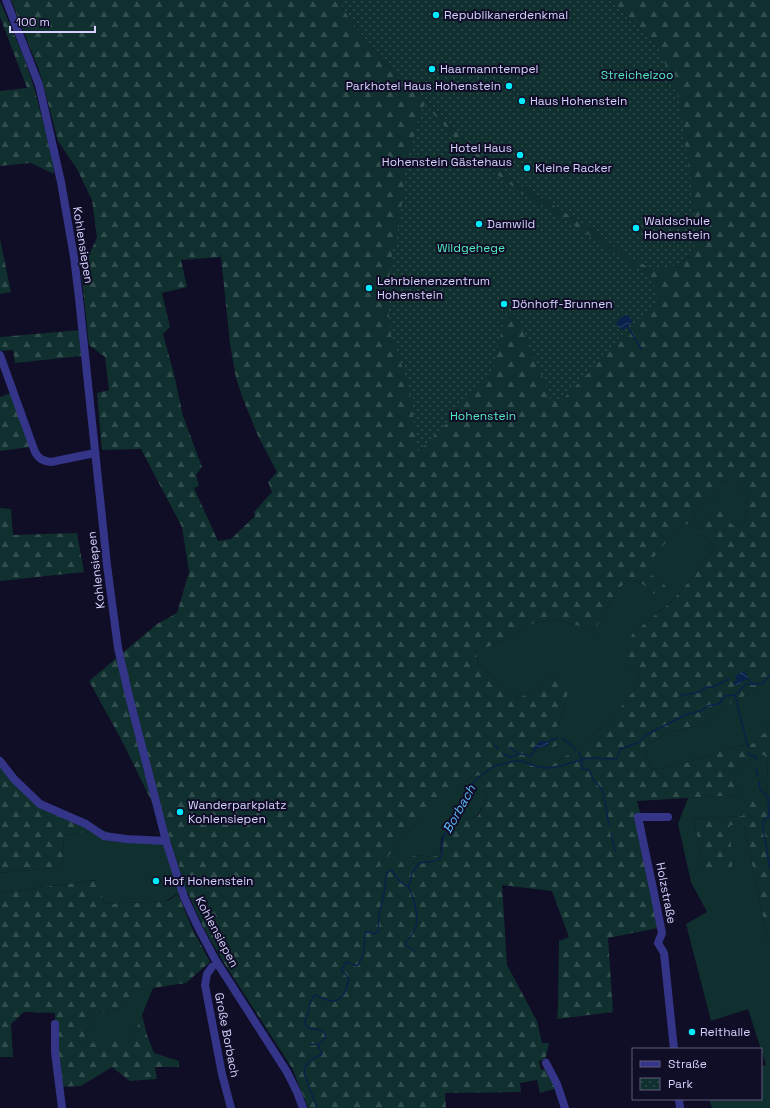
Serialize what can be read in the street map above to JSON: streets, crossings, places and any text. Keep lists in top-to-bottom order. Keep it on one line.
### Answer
{"streets":{"street":["Kohlensiepen","Holzstraße","Große Borbach"]},"water":["Borbach"],"parks":["Streichelzoo","Wildgehege","Hohenstein"],"places":["Republikanerdenkmal","Haarmanntempel","Parkhotel Haus Hohenstein","Haus Hohenstein","Hotel Haus Hohenstein Gästehaus","Kleine Racker","Damwild","Waldschule Hohenstein","Lehrbienenzentrum Hohenstein","Dönhoff-Brunnen","Wanderparkplatz Kohlensiepen","Hof Hohenstein","Reithalle"],"legend":["Straße","Park"],"scale_bar":"100 m"}
